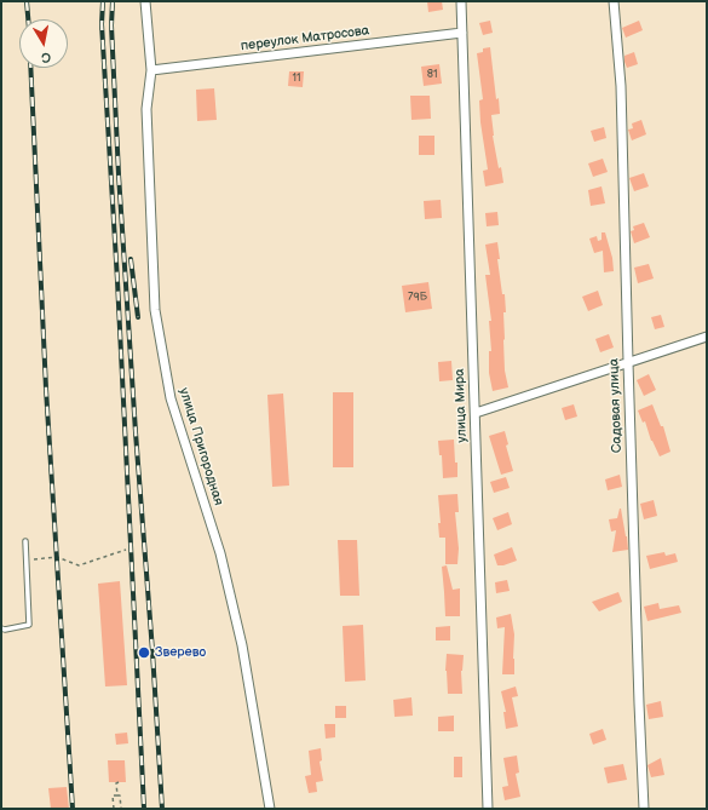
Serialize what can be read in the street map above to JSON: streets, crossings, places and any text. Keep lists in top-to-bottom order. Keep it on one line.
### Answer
{"streets":{"street":["переулок Матросова","улица Мира","Садовая улица","улица Пригородная"]},"crossings":[["переулок Матросова","улица Мира"],["переулок Матросова","улица Пригородная"]],"places":["Зверево"],"house_numbers":["81","11","79Б"],"north":"bottom"}
